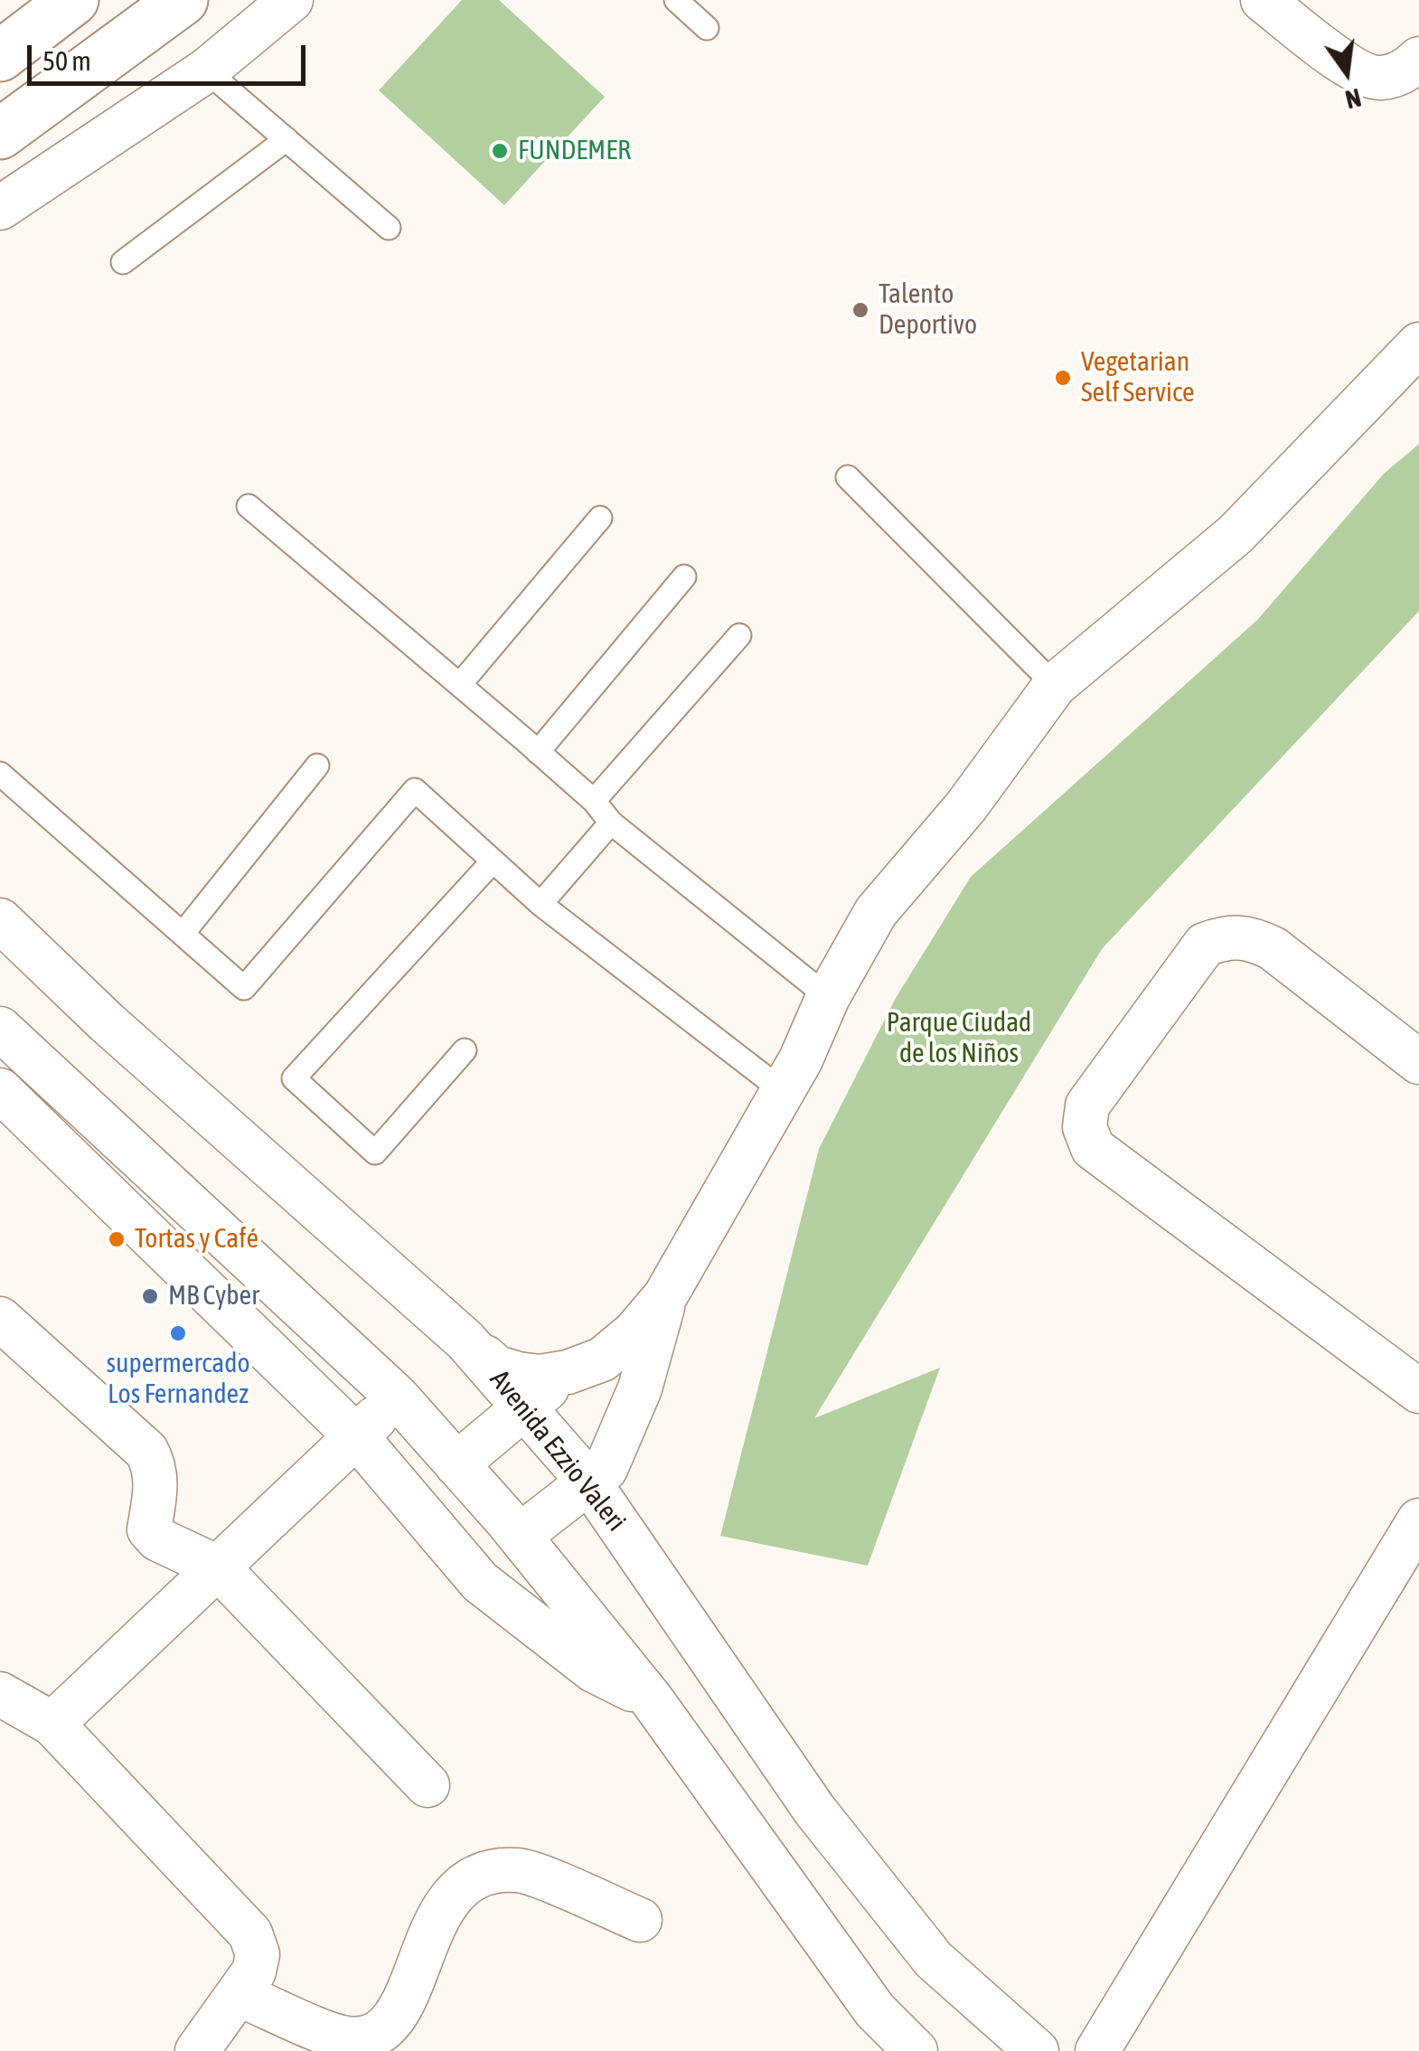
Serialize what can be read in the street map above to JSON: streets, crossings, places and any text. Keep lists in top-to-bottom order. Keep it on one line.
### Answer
{"streets":{"street":["Avenida Ezzio Valeri"]},"parks":["Parque Ciudad de los Niños"],"places":["FUNDEMER","Talento Deportivo","Vegetarian Self Service","Tortas y Café","MB Cyber","supermercado Los Fernandez"],"scale_bar":"50 m","north":"bottom"}
